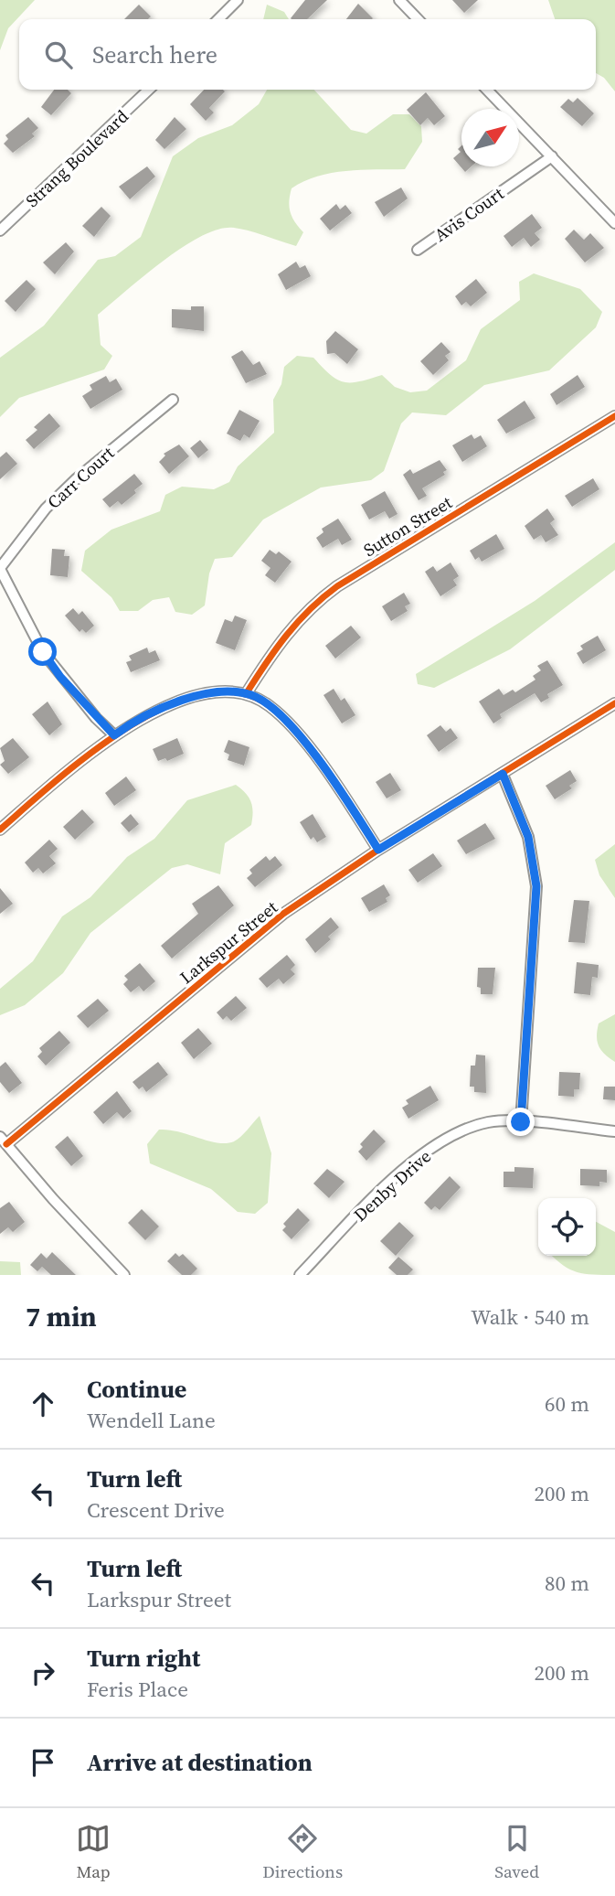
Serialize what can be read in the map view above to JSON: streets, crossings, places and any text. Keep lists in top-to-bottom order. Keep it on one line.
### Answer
{"streets":{"street":["Strang Boulevard","Avis Court","Carr Court","Sutton Street","Larkspur Street","Denby Drive"]},"north":"top right","page":{"search":"Search here","heading":["7 min","Walk · 540 m"],"list":[["Continue","Wendell Lane","60 m"],["Turn left","Crescent Drive","200 m"],["Turn left","Larkspur Street","80 m"],["Turn right","Feris Place","200 m"],"Arrive at destination"],"nav":["Map","Directions","Saved"]}}
